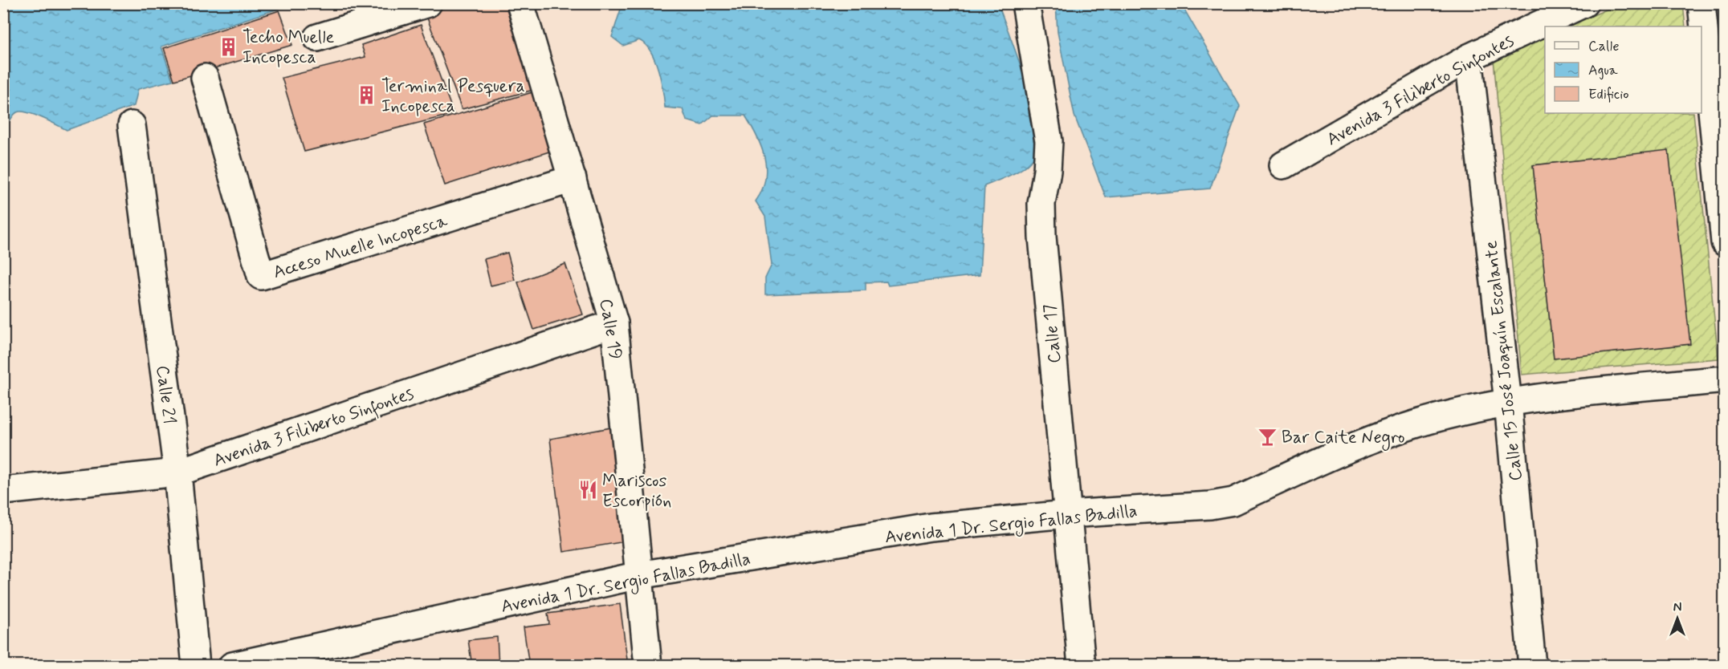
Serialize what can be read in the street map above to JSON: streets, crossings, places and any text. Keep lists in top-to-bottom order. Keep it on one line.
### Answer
{"streets":{"street":["Avenida 3 Filiberto Sinfontes","Acceso Muelle Incopesca","Calle 19","Calle 17","Calle 15 José Joaquín Escalante","Calle 21","Avenida 1 Dr. Sergio Fallas Badilla"]},"crossings":[["Avenida 3 Filiberto Sinfontes","Calle 19"],["Avenida 3 Filiberto Sinfontes","Calle 15 José Joaquín Escalante"],["Avenida 3 Filiberto Sinfontes","Calle 21"],["Acceso Muelle Incopesca","Calle 19"],["Calle 19","Avenida 1 Dr. Sergio Fallas Badilla"],["Calle 17","Avenida 1 Dr. Sergio Fallas Badilla"],["Calle 15 José Joaquín Escalante","Avenida 1 Dr. Sergio Fallas Badilla"]],"places":{"building":["Techo Muelle Incopesca","Terminal Pesquera Incopesca"],"bar":["Bar Caite Negro"],"restaurant":["Mariscos Escorpión"]},"legend":["Calle","Agua","Edificio"],"north":"top"}
